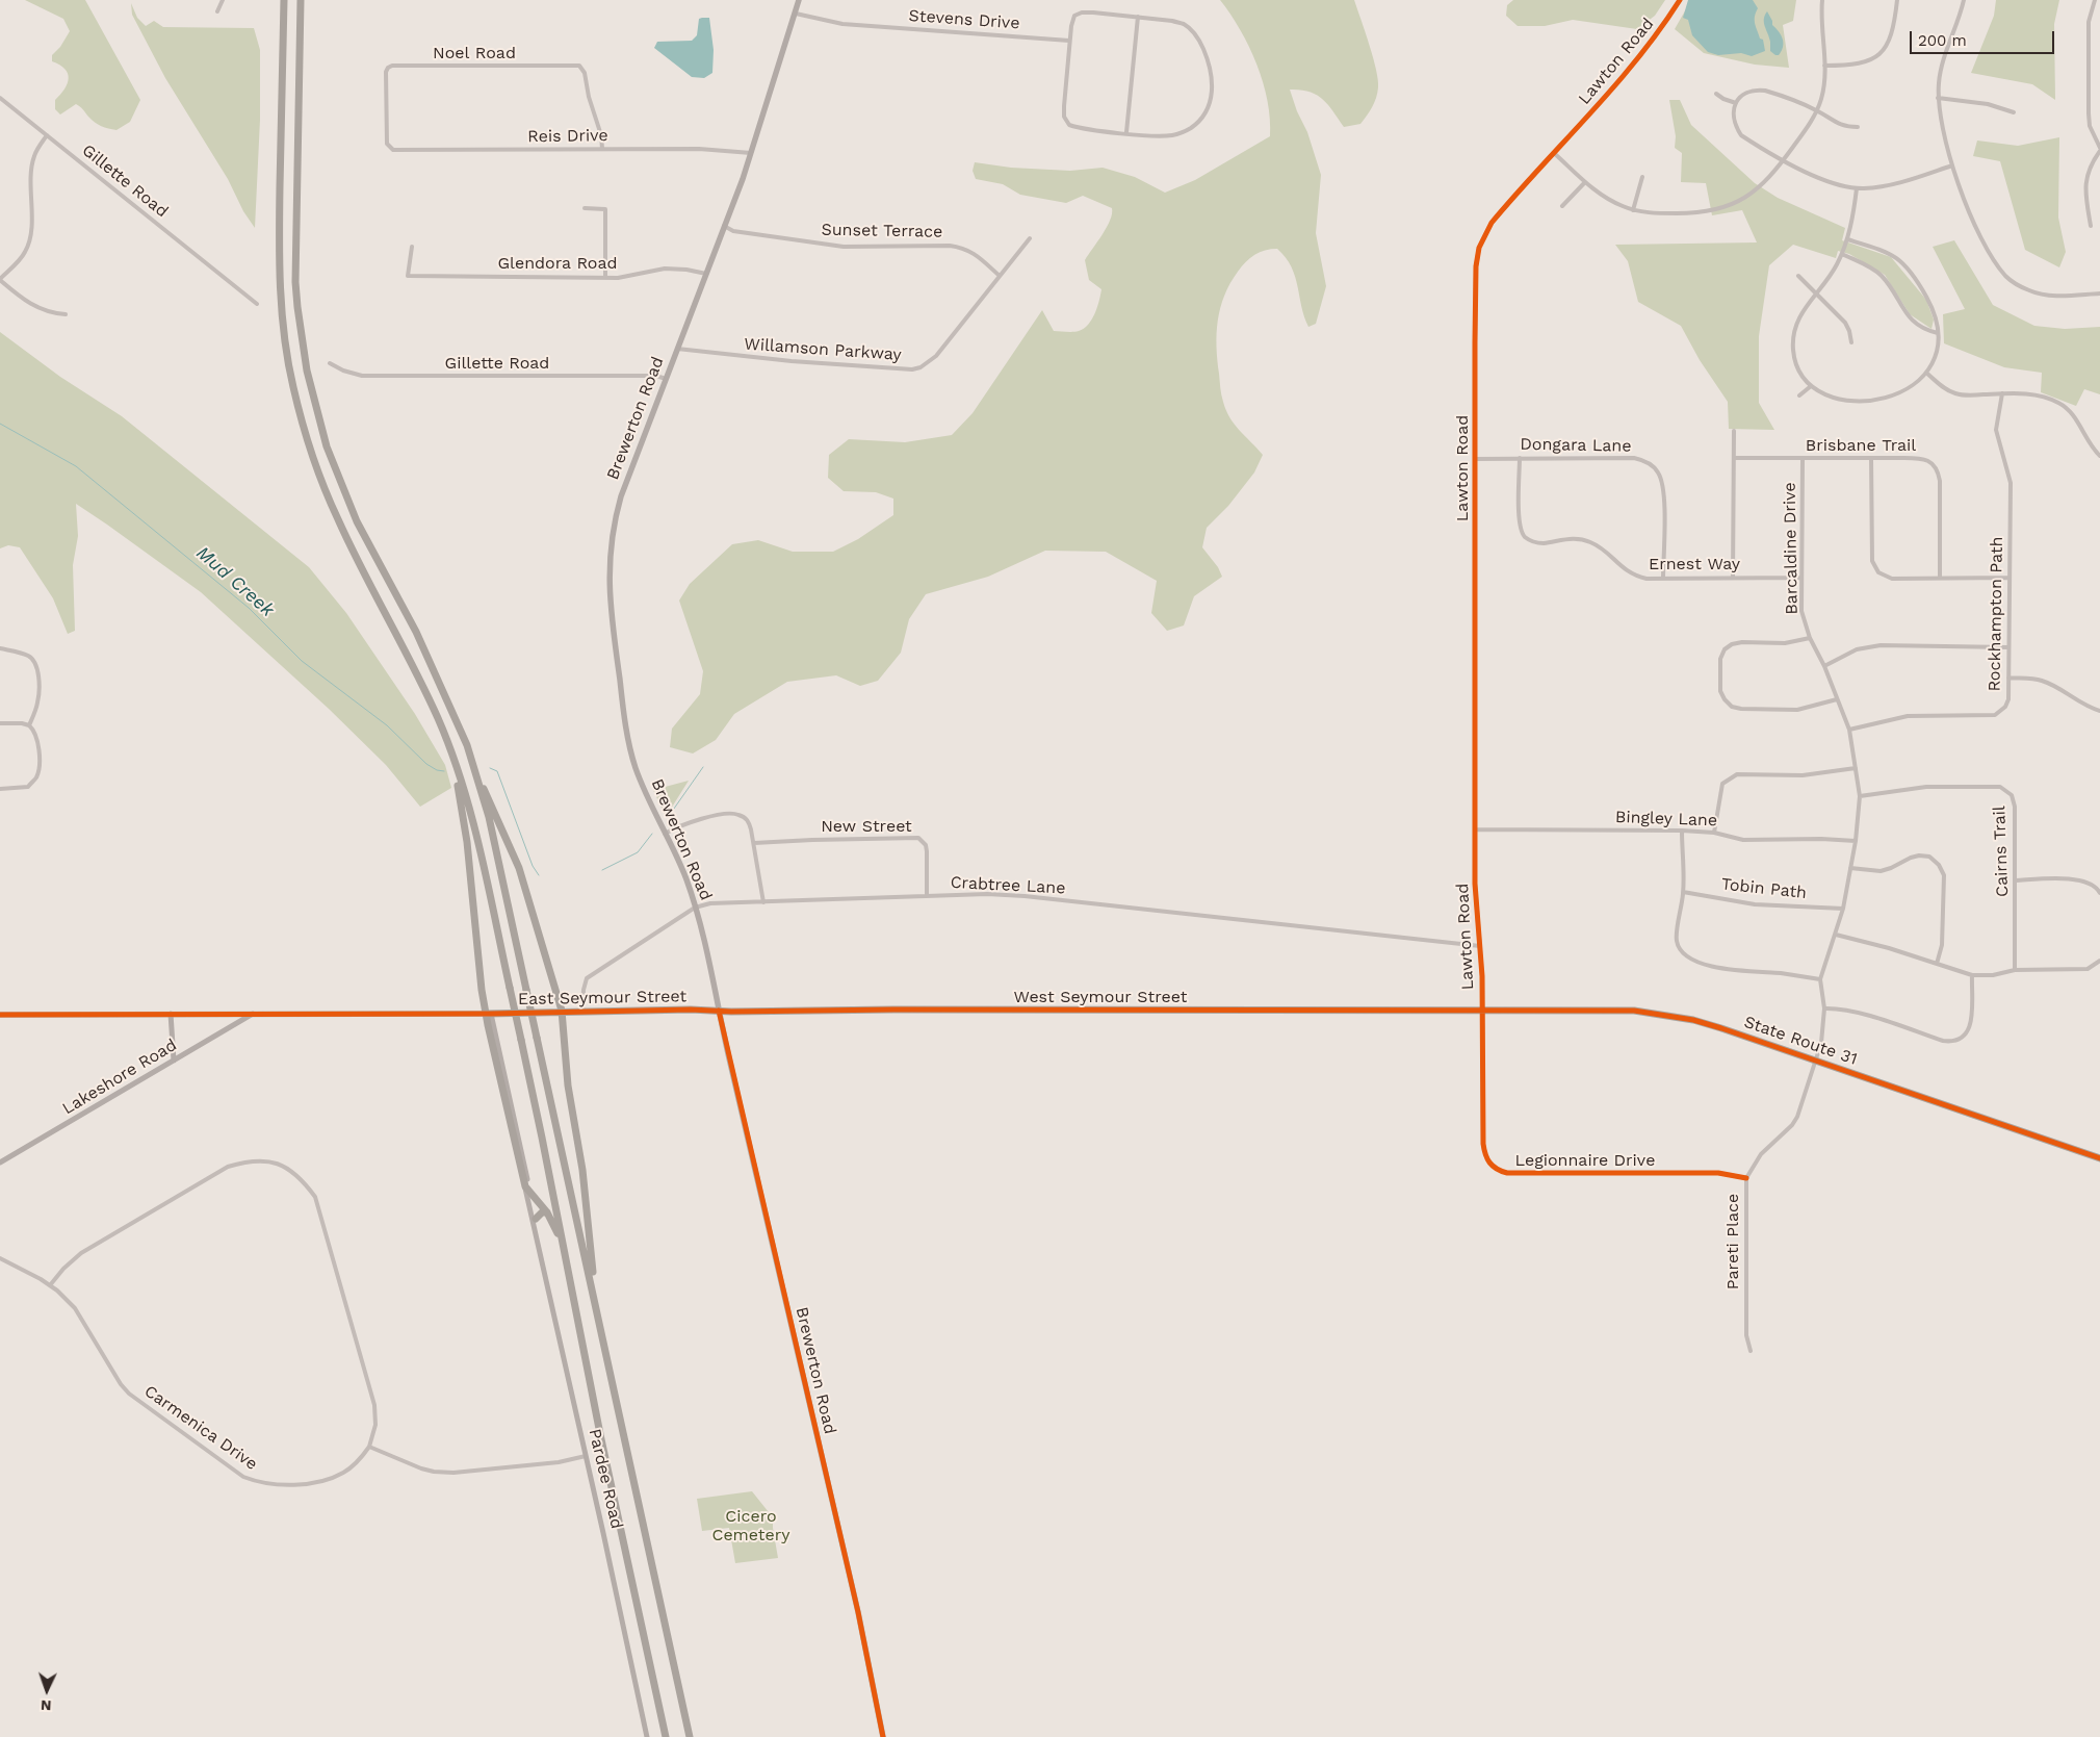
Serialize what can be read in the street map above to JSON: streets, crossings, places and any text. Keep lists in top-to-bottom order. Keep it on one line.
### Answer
{"streets":{"highway":["West Seymour Street","East Seymour Street","State Route 31","Pardee Road"],"main road":["Brewerton Road"],"street":["Stevens Drive","Noel Road","Lawton Road","Reis Drive","Gillette Road","Sunset Terrace","Glendora Road","Willamson Parkway","Dongara Lane","Brisbane Trail","Barcaldine Drive","Ernest Way","Rockhampton Path","Bingley Lane","New Street","Cairns Trail","Crabtree Lane","Tobin Path","Lakeshore Road","Legionnaire Drive","Pareti Place","Carmenica Drive"]},"crossings":[["Stevens Drive","Brewerton Road"],["Noel Road","Reis Drive"],["Lawton Road","Dongara Lane"],["Lawton Road","Bingley Lane"],["Lawton Road","Crabtree Lane"],["Lawton Road","West Seymour Street"],["Lawton Road","State Route 31"],["Lawton Road","Legionnaire Drive"],["Reis Drive","Brewerton Road"],["Gillette Road","Brewerton Road"],["Sunset Terrace","Willamson Parkway"],["Sunset Terrace","Brewerton Road"],["Glendora Road","Brewerton Road"],["Willamson Parkway","Brewerton Road"],["Brewerton Road","Crabtree Lane"],["Brewerton Road","West Seymour Street"],["Brewerton Road","East Seymour Street"],["Dongara Lane","Ernest Way"],["Brisbane Trail","Barcaldine Drive"],["Barcaldine Drive","Ernest Way"],["Barcaldine Drive","Rockhampton Path"],["Barcaldine Drive","Bingley Lane"],["Barcaldine Drive","Cairns Trail"],["Barcaldine Drive","Tobin Path"],["Barcaldine Drive","State Route 31"],["Barcaldine Drive","Pareti Place"],["New Street","Crabtree Lane"],["Crabtree Lane","East Seymour Street"],["West Seymour Street","East Seymour Street"],["West Seymour Street","State Route 31"],["West Seymour Street","Legionnaire Drive"],["East Seymour Street","Pardee Road"],["State Route 31","Legionnaire Drive"],["State Route 31","Pareti Place"],["Legionnaire Drive","Pareti Place"]],"water":["Mud Creek"],"parks":["Cicero Cemetery"],"scale_bar":"200 m","north":"bottom"}
